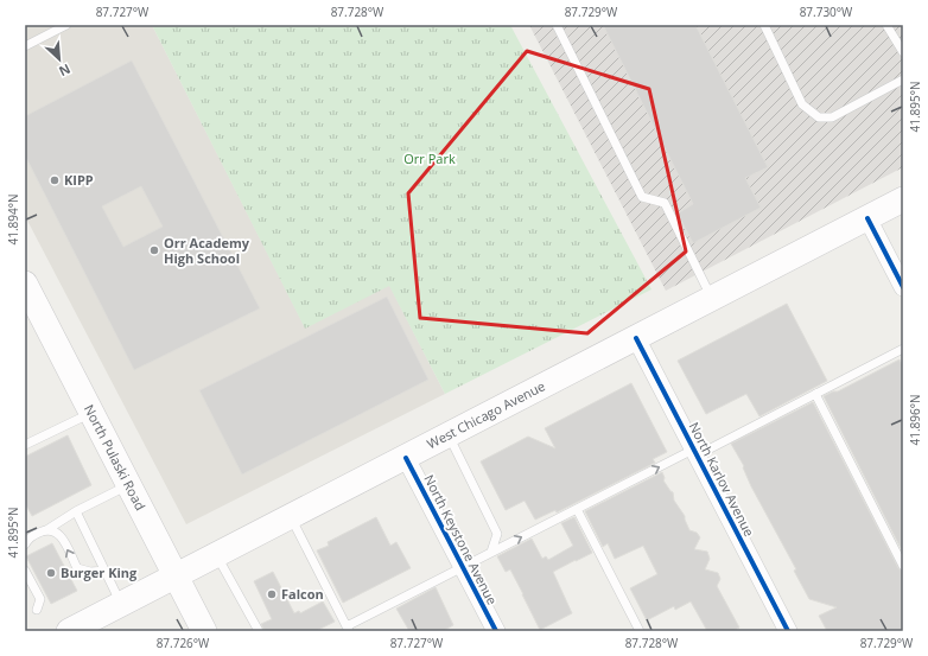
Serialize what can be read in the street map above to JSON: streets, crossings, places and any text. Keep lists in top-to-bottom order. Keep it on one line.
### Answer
{"streets":{"main road":["West Chicago Avenue","North Pulaski Road"],"street":["North Karlov Avenue","North Keystone Avenue"]},"crossings":[["West Chicago Avenue","North Pulaski Road"],["West Chicago Avenue","North Karlov Avenue"],["West Chicago Avenue","North Keystone Avenue"]],"parks":["Orr Park"],"places":["KIPP","Orr Academy High School","Burger King","Falcon"],"north":"bottom right","coordinates":["87.727°W","87.728°W","87.729°W","87.730°W","41.895°N","41.894°N","41.896°N","87.726°W"]}
